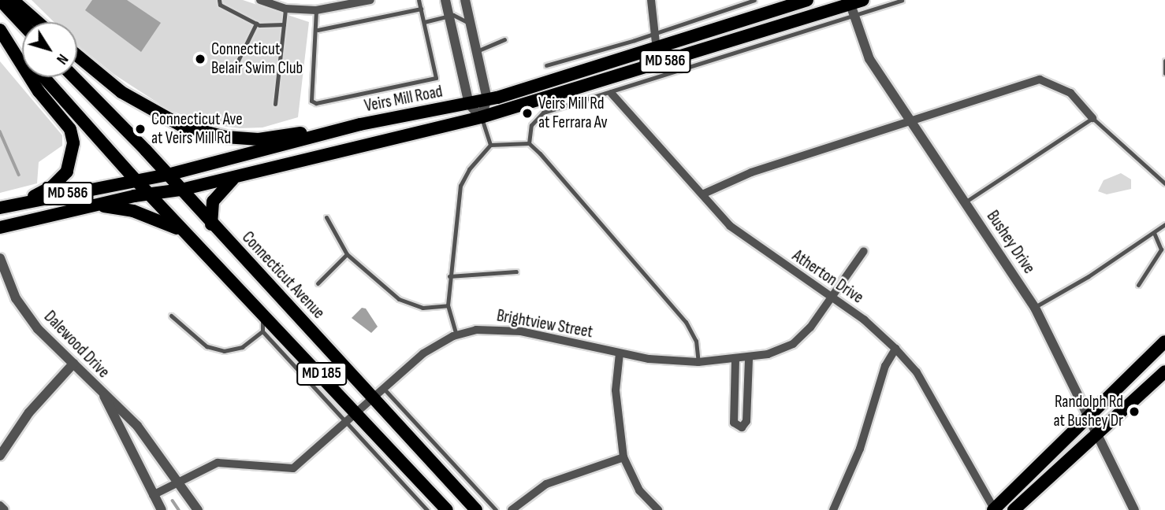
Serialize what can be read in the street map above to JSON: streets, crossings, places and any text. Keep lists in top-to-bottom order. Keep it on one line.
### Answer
{"streets":{"main road":["MD 586","Veirs Mill Road","Connecticut Avenue","MD 185"],"street":["Bushey Drive","Atherton Drive","Brightview Street","Dalewood Drive"]},"crossings":[["Veirs Mill Road","Bushey Drive"],["Veirs Mill Road","Connecticut Avenue"],["Veirs Mill Road","Atherton Drive"],["Veirs Mill Road","MD 185"],["Connecticut Avenue","Brightview Street"],["Atherton Drive","Brightview Street"],["Brightview Street","Dalewood Drive"],["Brightview Street","MD 185"]],"places":["Connecticut Belair Swim Club","Veirs Mill Rd at Ferrara Av","Connecticut Ave at Veirs Mill Rd","Randolph Rd at Bushey Dr"],"north":"bottom right"}
